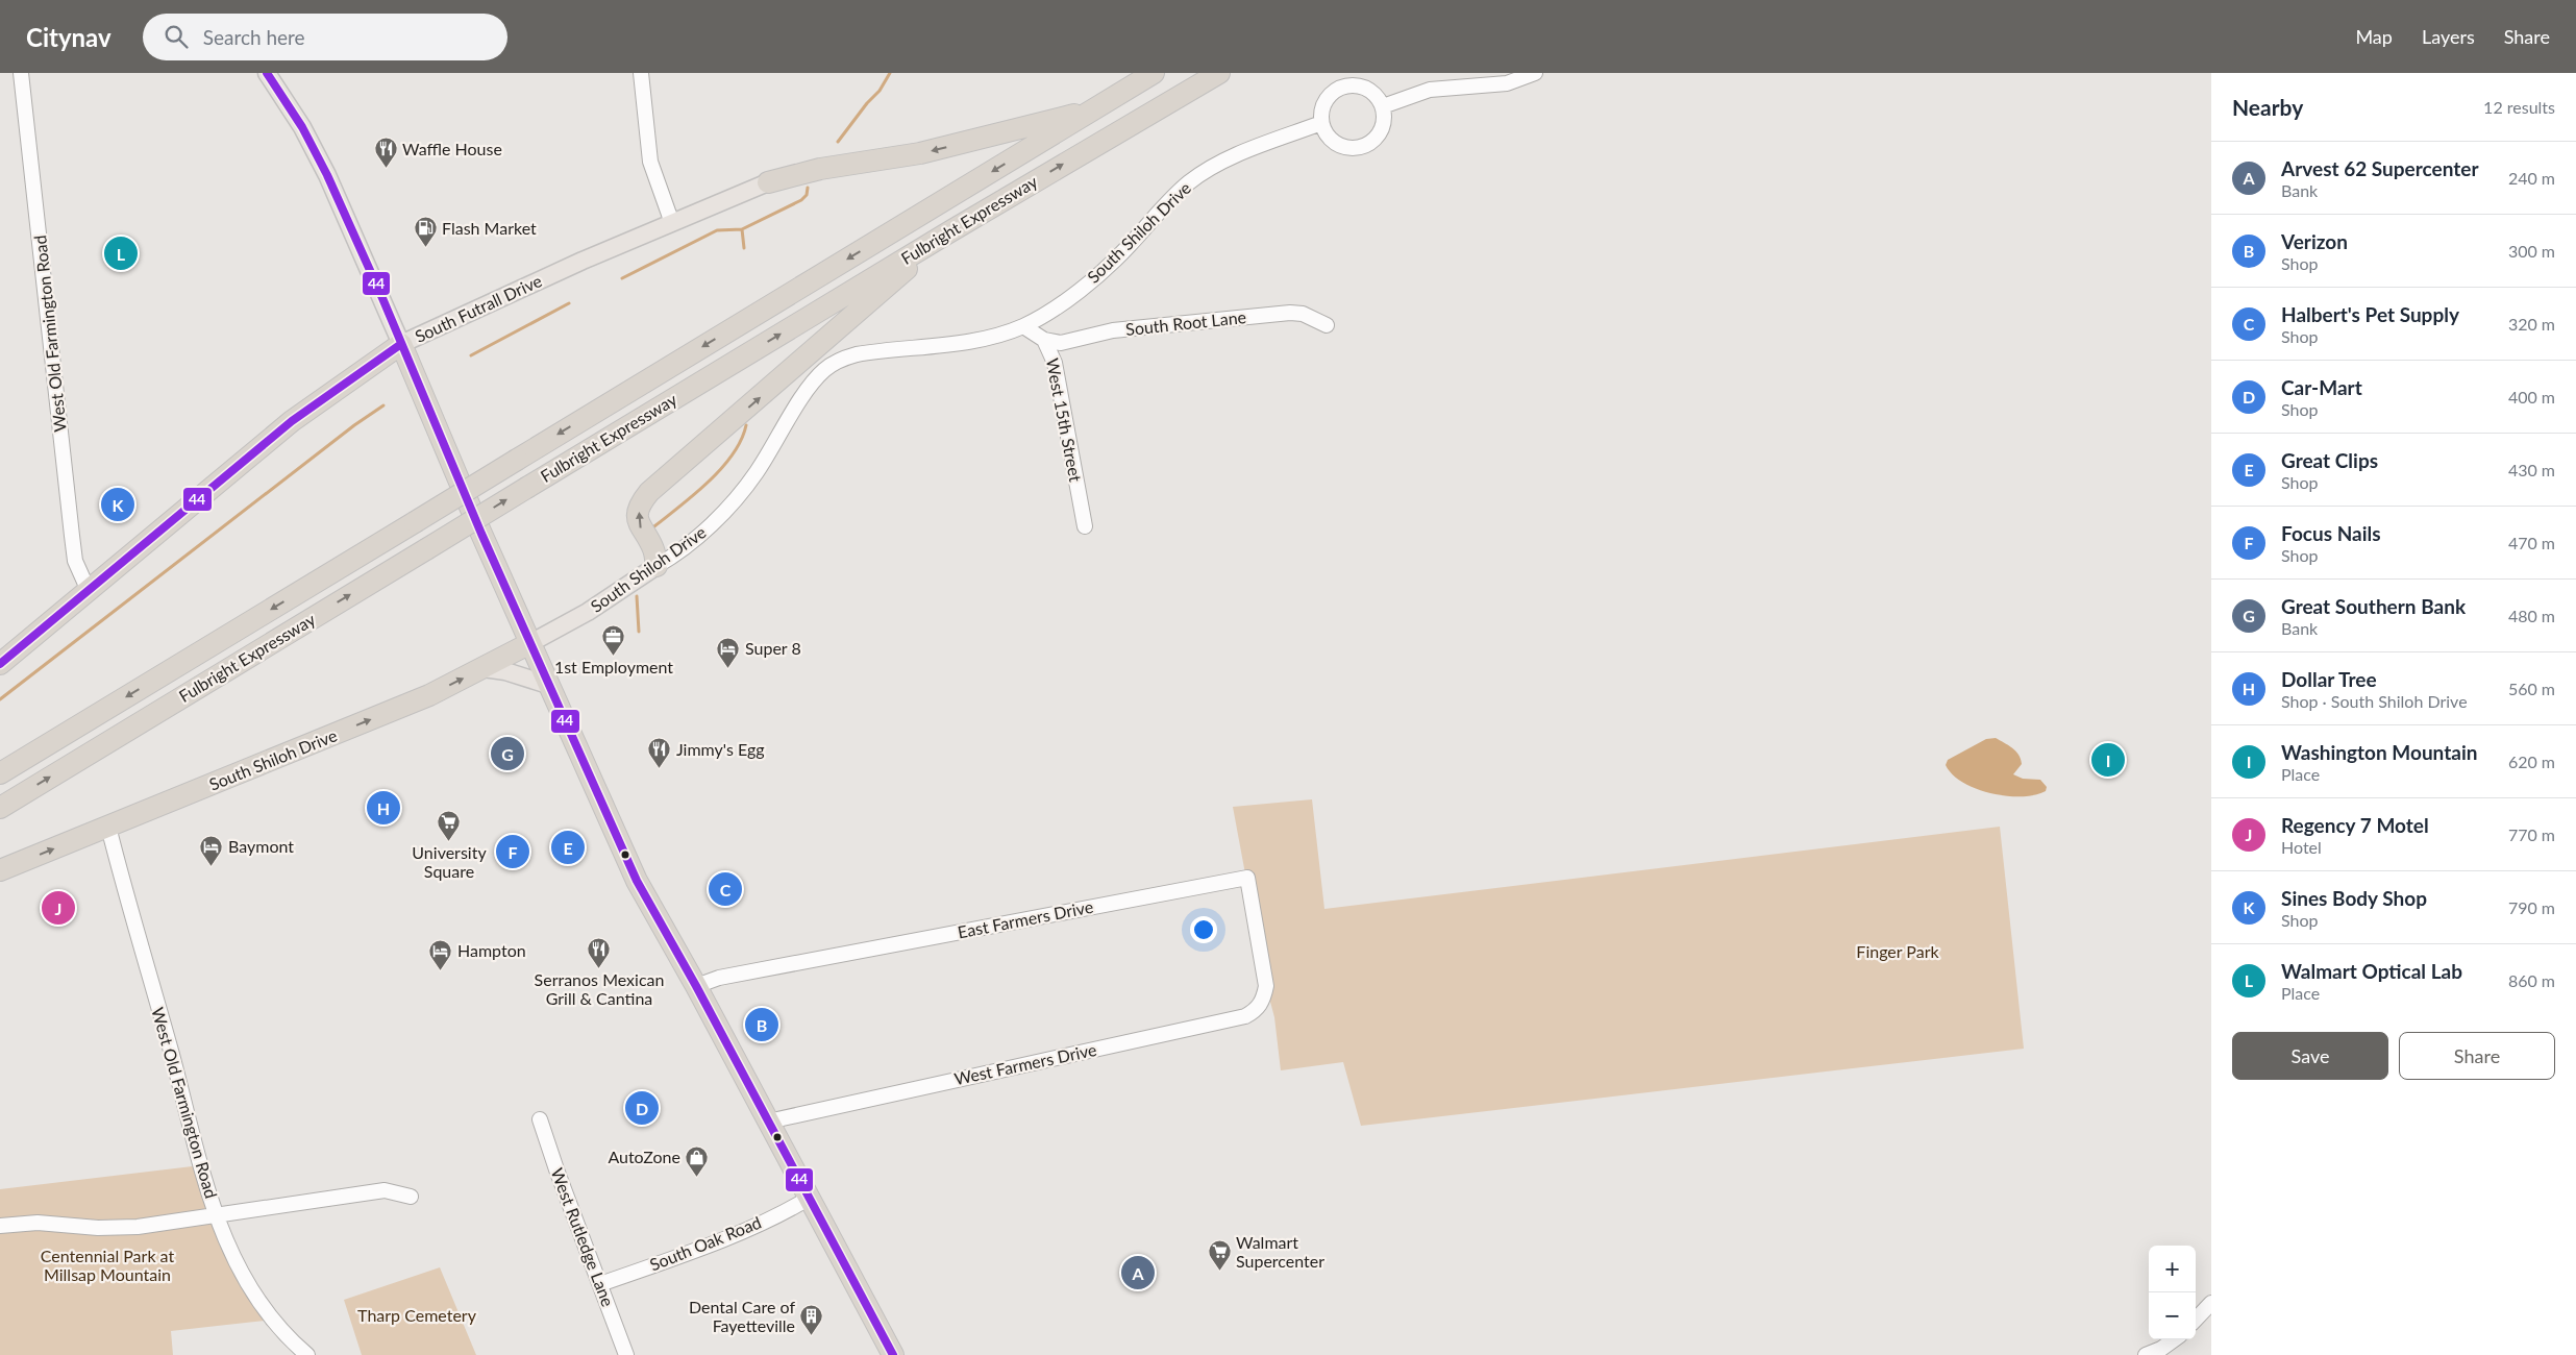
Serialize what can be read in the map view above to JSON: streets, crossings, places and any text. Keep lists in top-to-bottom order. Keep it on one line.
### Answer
{"streets":{"highway":["Fulbright Expressway","South Shiloh Drive","South Futrall Drive"],"street":["South Root Lane","West Old Farmington Road","West 15th Street","East Farmers Drive","West Farmers Drive","West Rutledge Lane","South Oak Road"]},"crossings":[["South Shiloh Drive","West Old Farmington Road"],["South Shiloh Drive","West 15th Street"],["South Futrall Drive","West Old Farmington Road"],["South Root Lane","West 15th Street"],["East Farmers Drive","West Farmers Drive"],["West Rutledge Lane","South Oak Road"]],"parks":["Finger Park","Centennial Park at Millsap Mountain","Tharp Cemetery"],"places":{"restaurant":["Waffle House","Jimmy's Egg","Serranos Mexican Grill & Cantina"],"fuel station":["Flash Market"],"office":["1st Employment"],"hotel":["Super 8","Baymont","Hampton"],"supermarket":["University Square","Walmart Supercenter"],"shop":["AutoZone"],"building":["Dental Care of Fayetteville"]},"lines":["transit line 44"],"page":{"header":"Citynav","search":"Search here","nav":["Map","Layers","Share"],"heading":["Nearby","12 results"],"list":[{"mark":"A","name":"Arvest 62 Supercenter","note":"Bank","value":"240 m"},{"mark":"B","name":"Verizon","note":"Shop","value":"300 m"},{"mark":"C","name":"Halbert's Pet Supply","note":"Shop","value":"320 m"},{"mark":"D","name":"Car-Mart","note":"Shop","value":"400 m"},{"mark":"E","name":"Great Clips","note":"Shop","value":"430 m"},{"mark":"F","name":"Focus Nails","note":"Shop","value":"470 m"},{"mark":"G","name":"Great Southern Bank","note":"Bank","value":"480 m"},{"mark":"H","name":"Dollar Tree","note":"Shop · South Shiloh Drive","value":"560 m"},{"mark":"I","name":"Washington Mountain","note":"Place","value":"620 m"},{"mark":"J","name":"Regency 7 Motel","note":"Hotel","value":"770 m"},{"mark":"K","name":"Sines Body Shop","note":"Shop","value":"790 m"},{"mark":"L","name":"Walmart Optical Lab","note":"Place","value":"860 m"}],"pins":["L","K","G","I","H","E","F","C","J","B","D","A"],"buttons":["Save","Share"],"map_buttons":["+","−"]}}
